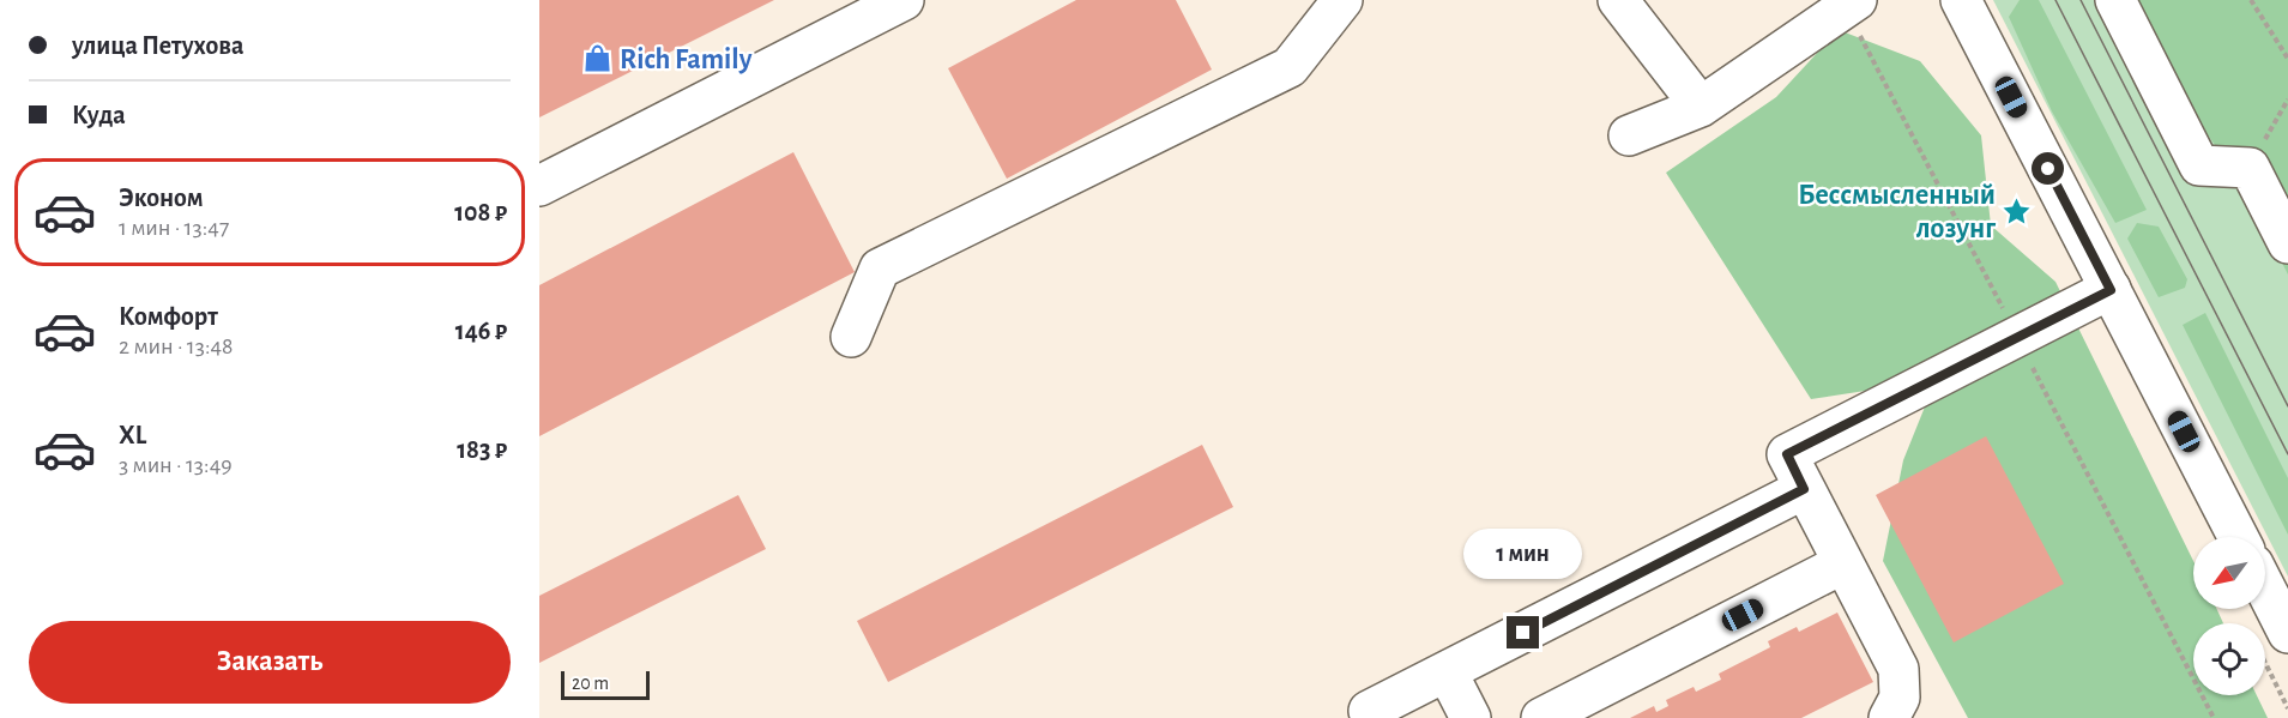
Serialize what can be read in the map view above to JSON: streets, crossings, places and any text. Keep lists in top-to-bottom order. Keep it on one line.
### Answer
{"places":{"shop":["Rich Family"],"place":["Бессмысленный лозунг"]},"scale_bar":"20 m","north":"bottom left","page":{"banner":["улица Петухова","Куда"],"list":[{"name":"Эконом","note":"1 мин · 13:47","value":"108 ₽"},{"name":"Комфорт","note":"2 мин · 13:48","value":"146 ₽"},{"name":"XL","note":"3 мин · 13:49","value":"183 ₽"}],"bubble":"1 мин","buttons":"Заказать","scale":"20 m"}}
